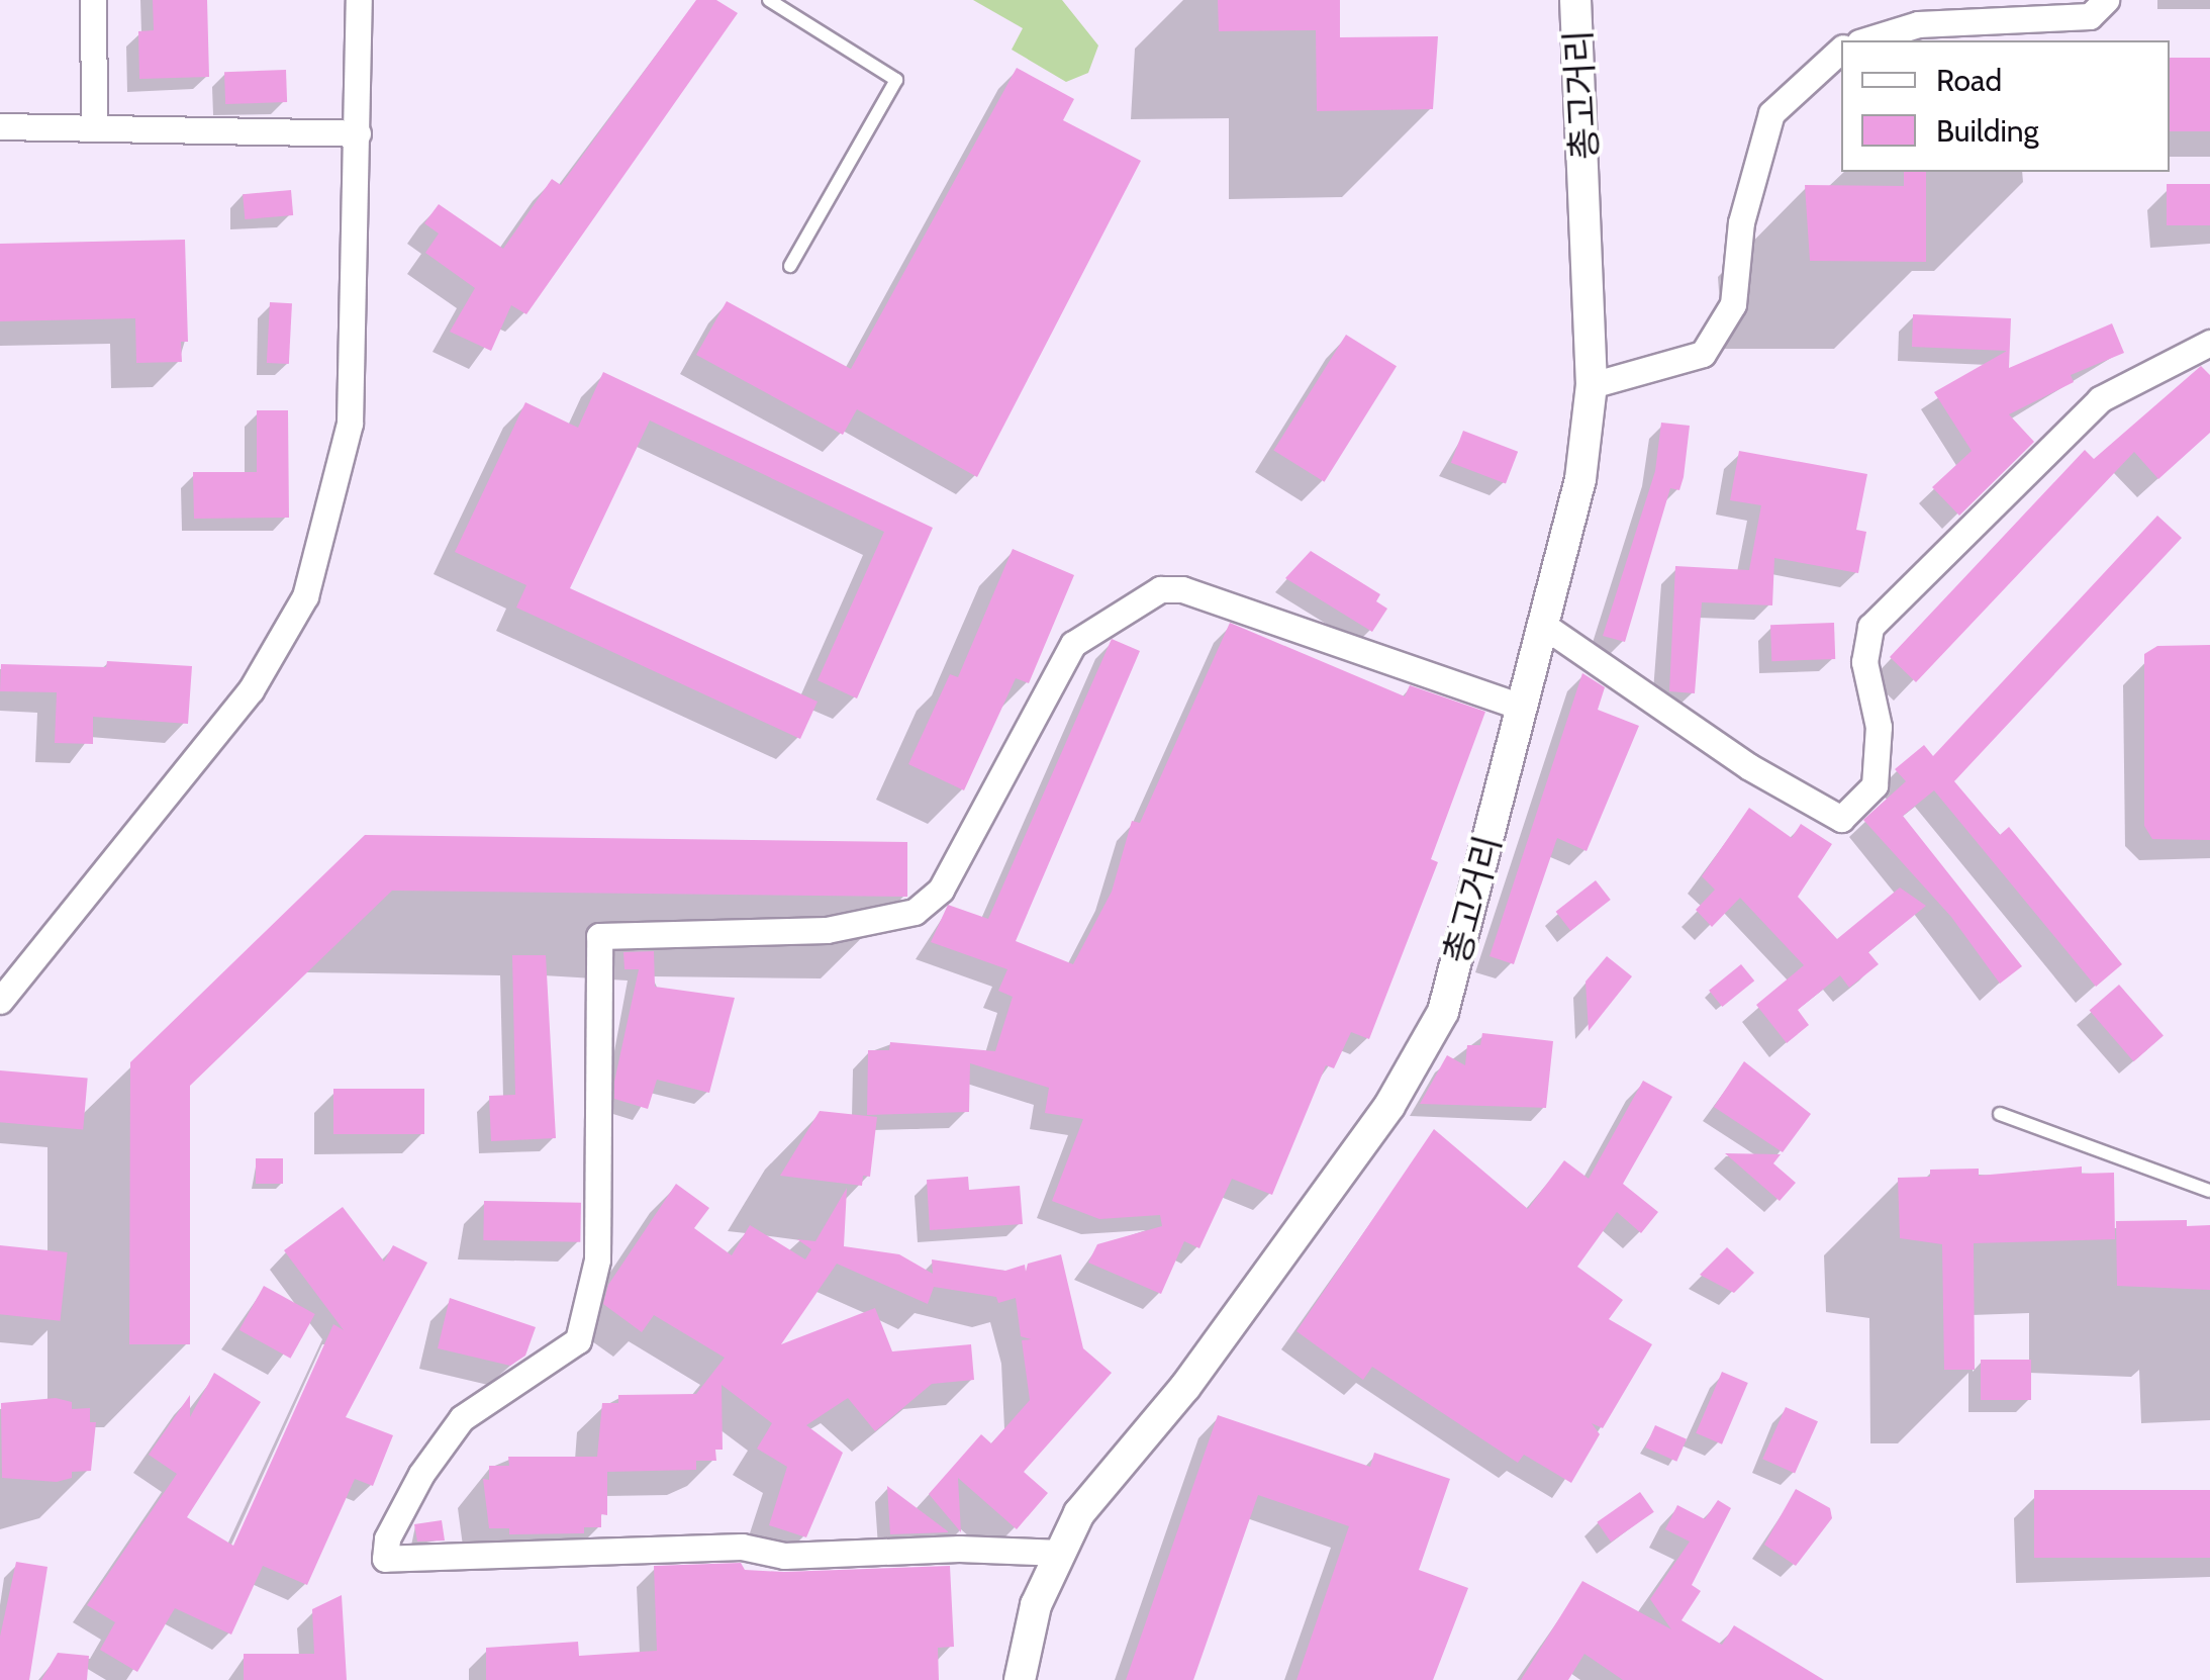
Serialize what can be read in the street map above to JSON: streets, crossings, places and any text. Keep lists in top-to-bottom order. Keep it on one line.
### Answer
{"streets":{"street":["총고거리"]},"legend":["Road","Building"]}
